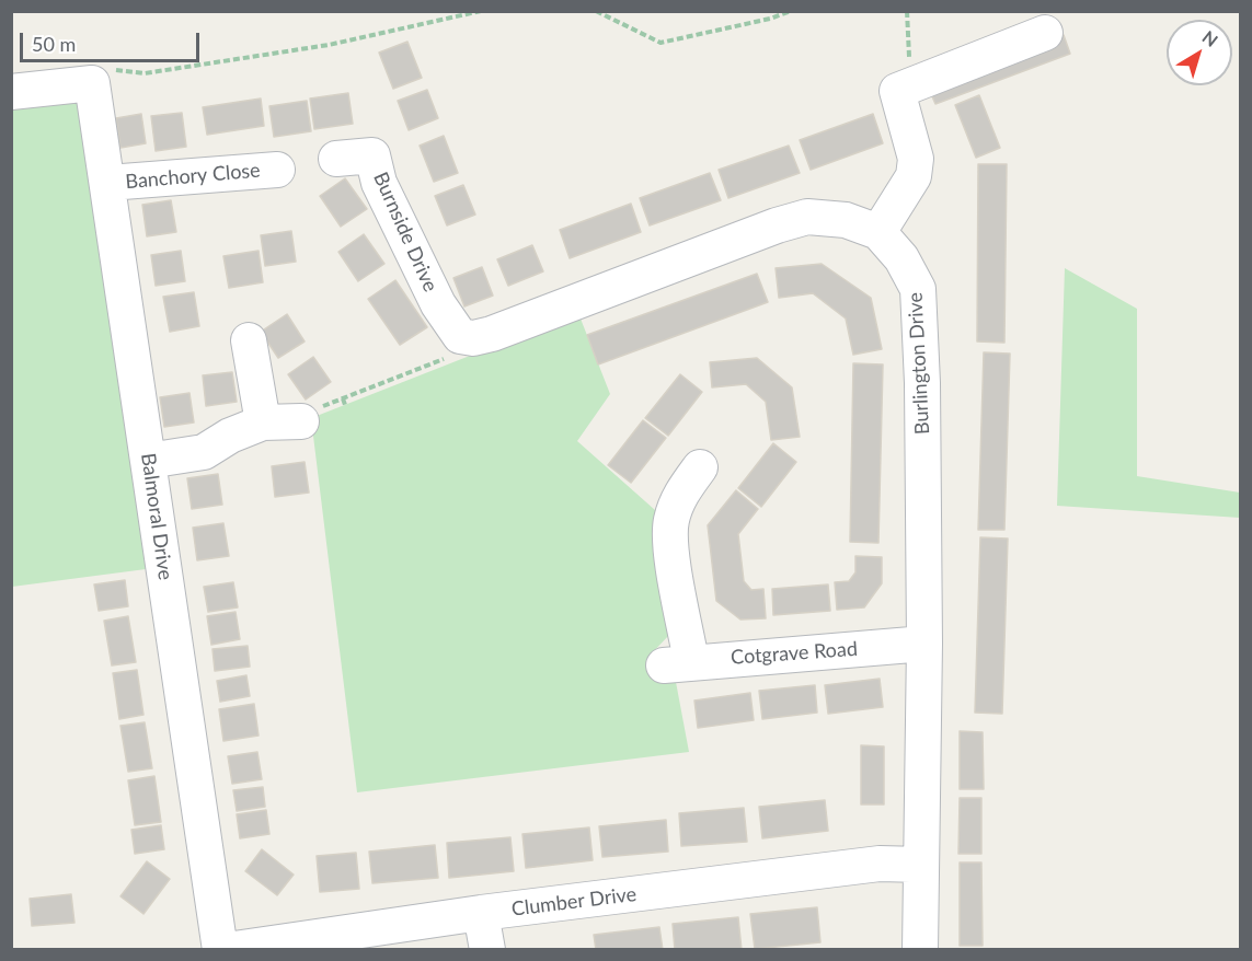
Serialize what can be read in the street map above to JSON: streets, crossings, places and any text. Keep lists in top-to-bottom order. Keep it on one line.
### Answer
{"streets":{"street":["Banchory Close","Burnside Drive","Burlington Drive","Balmoral Drive","Cotgrave Road","Clumber Drive"]},"crossings":[["Banchory Close","Balmoral Drive"],["Burnside Drive","Burlington Drive"],["Burlington Drive","Cotgrave Road"],["Burlington Drive","Clumber Drive"]],"scale_bar":"50 m","north":"top right"}
